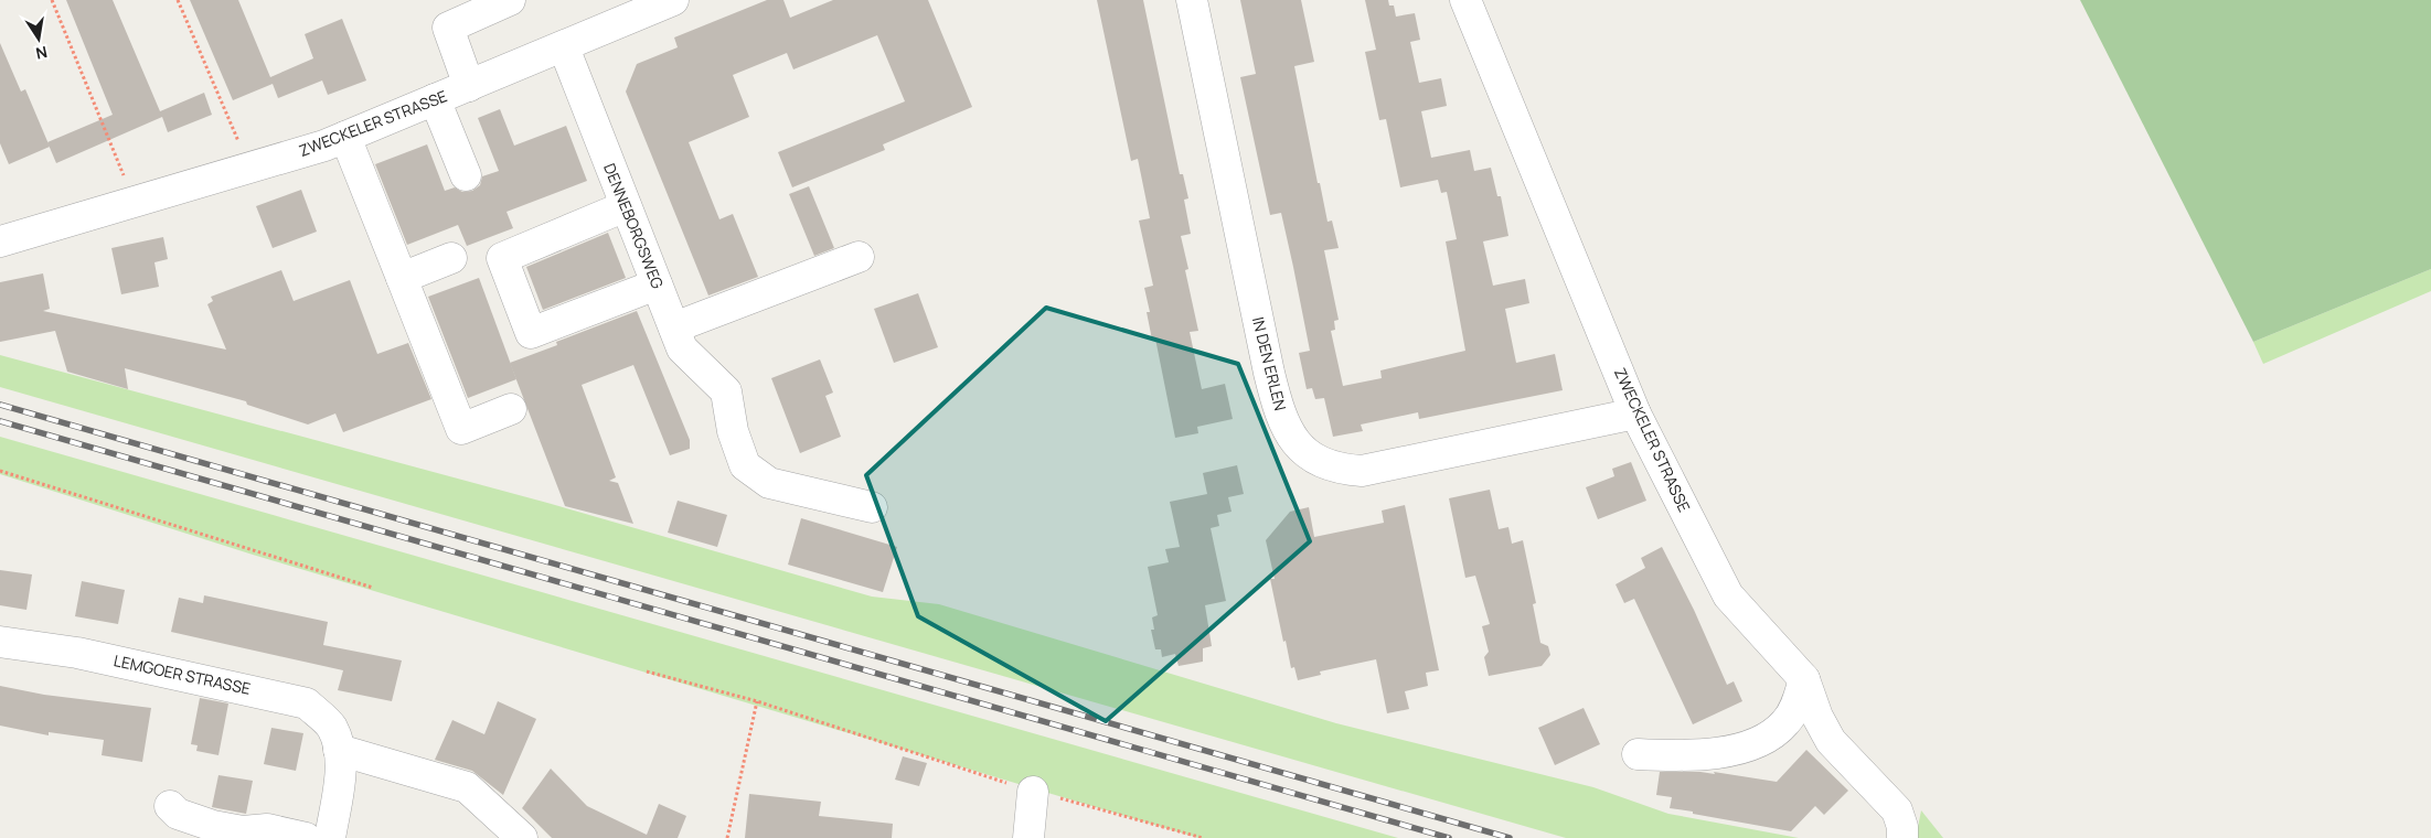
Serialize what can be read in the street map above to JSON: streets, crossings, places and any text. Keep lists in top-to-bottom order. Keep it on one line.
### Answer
{"streets":{"street":["ZWECKELER STRASSE","DENNEBORGSWEG","IN DEN ERLEN","LEMGOER STRASSE"]},"crossings":[["ZWECKELER STRASSE","DENNEBORGSWEG"],["ZWECKELER STRASSE","IN DEN ERLEN"]],"north":"bottom"}
